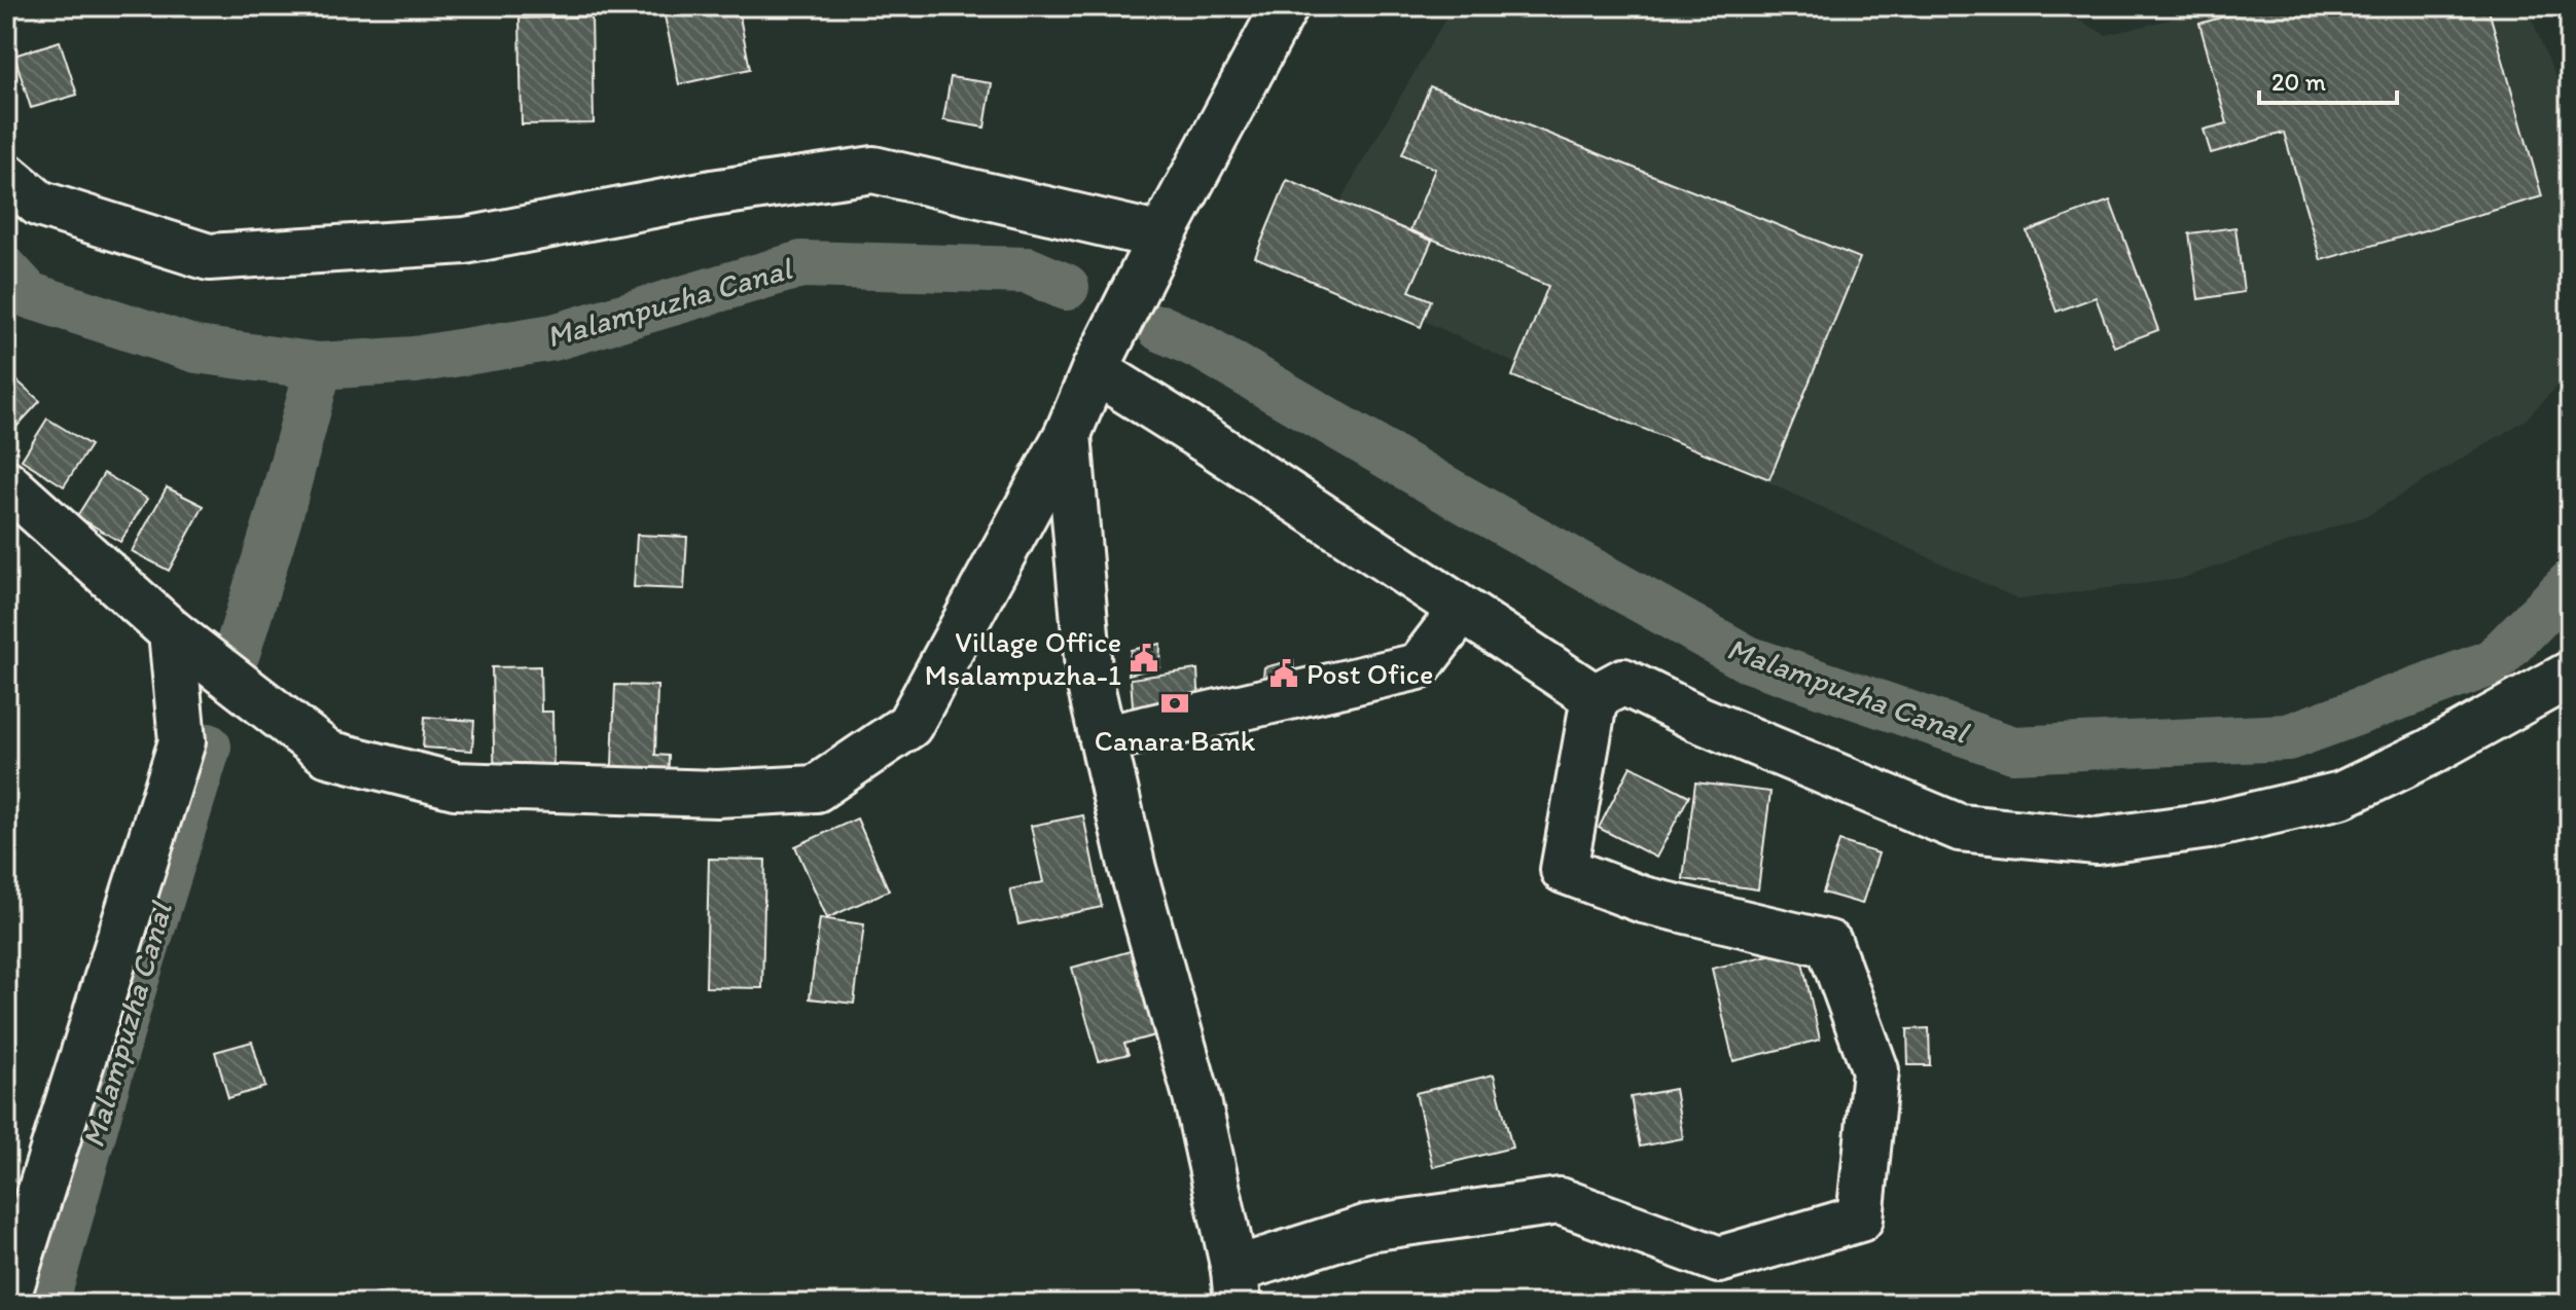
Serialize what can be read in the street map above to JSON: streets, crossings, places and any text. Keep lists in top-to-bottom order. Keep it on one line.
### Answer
{"water":["Malampuzha Canal"],"places":{"public building":["Village Office Msalampuzha-1","Post Ofice"],"bank":["Canara Bank"]},"scale_bar":"20 m"}
